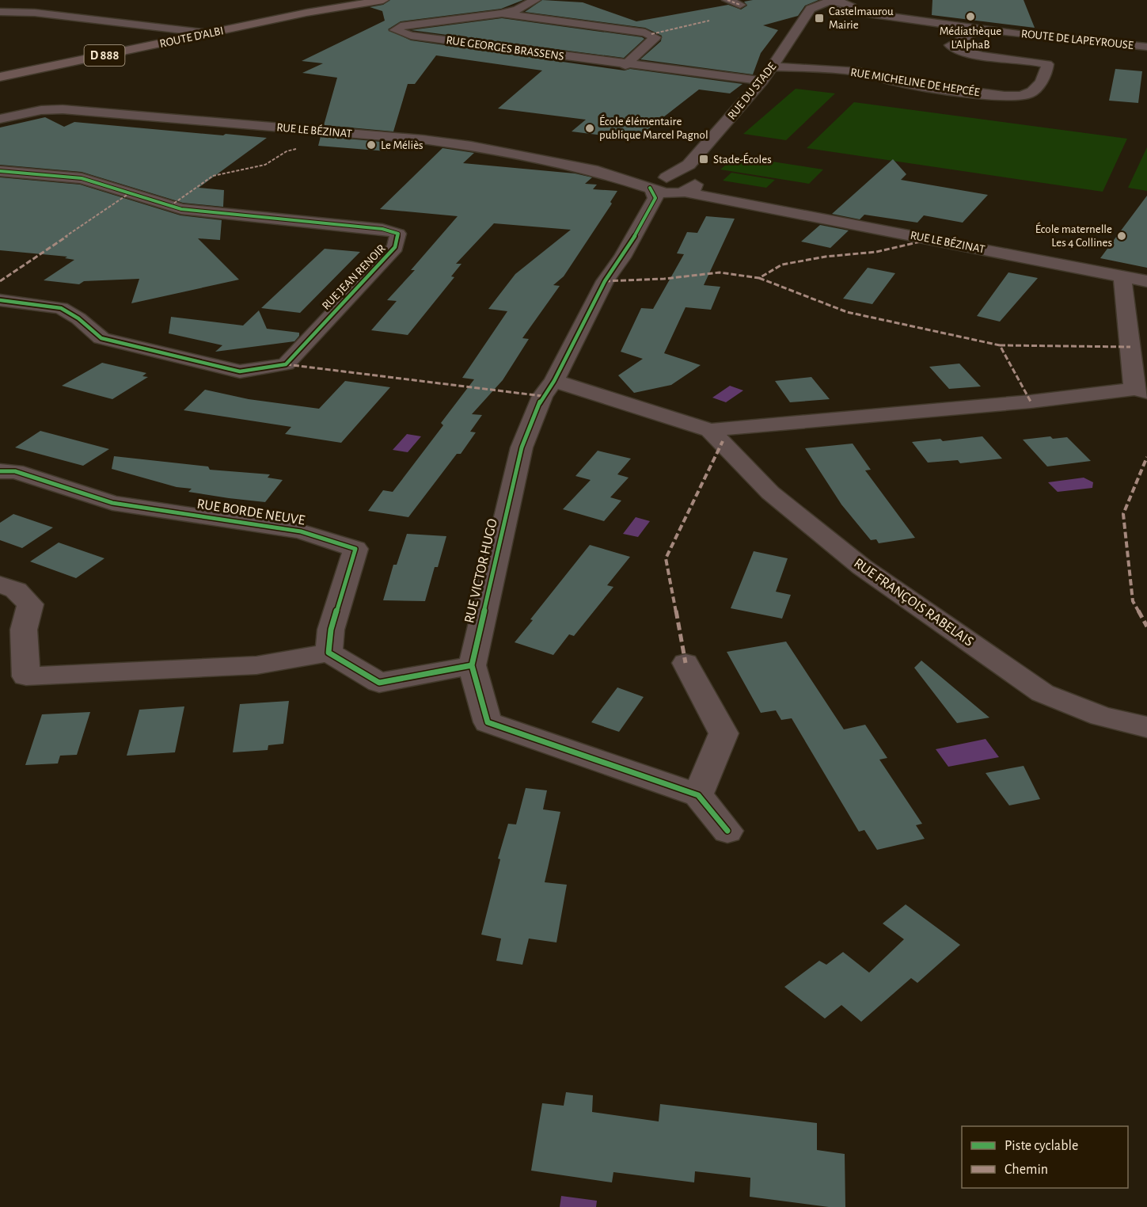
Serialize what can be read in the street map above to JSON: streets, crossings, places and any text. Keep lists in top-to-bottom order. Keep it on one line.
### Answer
{"streets":{"main road":["ROUTE D'ALBI","D 888"],"street":["ROUTE DE LAPEYROUSE","RUE GEORGES BRASSENS","RUE MICHELINE DE HEPCÉE","RUE DU STADE","RUE LE BÉZINAT","RUE JEAN RENOIR","RUE BORDE NEUVE","RUE VICTOR HUGO","RUE FRANÇOIS RABELAIS"]},"crossings":[["ROUTE DE LAPEYROUSE","RUE MICHELINE DE HEPCÉE"],["ROUTE DE LAPEYROUSE","RUE DU STADE"],["RUE GEORGES BRASSENS","RUE DU STADE"],["RUE MICHELINE DE HEPCÉE","RUE DU STADE"],["RUE DU STADE","RUE LE BÉZINAT"],["RUE DU STADE","RUE VICTOR HUGO"],["RUE LE BÉZINAT","RUE VICTOR HUGO"],["RUE VICTOR HUGO","RUE FRANÇOIS RABELAIS"]],"places":{"other":["Médiathèque L'AlphaB","École élémentaire publique Marcel Pagnol","Le Méliès","École maternelle Les 4 Collines"],"transit":["Castelmaurou Mairie","Stade-Écoles"]},"legend":["Piste cyclable","Chemin"]}
